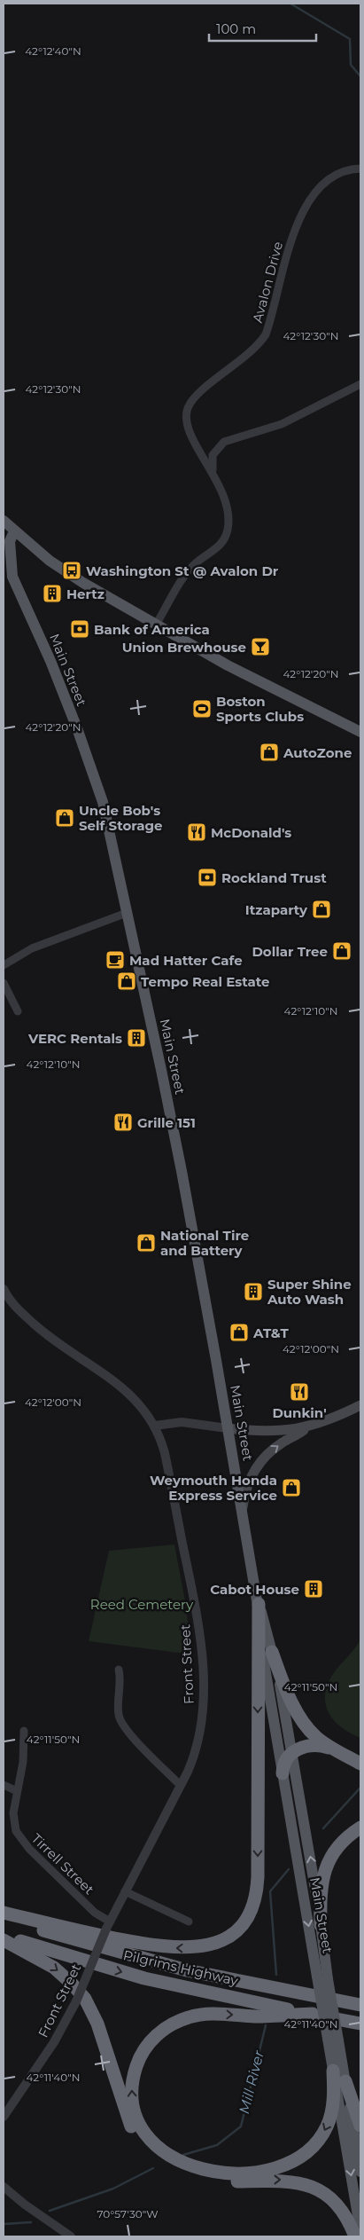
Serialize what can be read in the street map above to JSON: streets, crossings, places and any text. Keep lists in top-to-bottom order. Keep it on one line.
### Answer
{"streets":{"highway":["Pilgrims Highway"],"main road":["Main Street"],"street":["Avalon Drive","Front Street","Tirrell Street"]},"crossings":[["Front Street","Tirrell Street"]],"water":["Mill River"],"parks":["Reed Cemetery"],"places":{"bus stop":["Washington St @ Avalon Dr"],"building":["Hertz","VERC Rentals","Super Shine Auto Wash","Cabot House"],"bank":["Bank of America","Rockland Trust"],"bar":["Union Brewhouse"],"sports":["Boston Sports Clubs"],"shop":["AutoZone","Uncle Bob's Self Storage","Itzaparty","Dollar Tree","Tempo Real Estate","National Tire and Battery","AT&T","Weymouth Honda Express Service"],"restaurant":["McDonald's","Grille 151","Dunkin'"],"cafe":["Mad Hatter Cafe"]},"scale_bar":"100 m","coordinates":["42°12'40\"N","42°12'30\"N","42°12'20\"N","42°12'10\"N","42°12'00\"N","42°11'50\"N","42°11'40\"N","70°57'30\"W"]}
